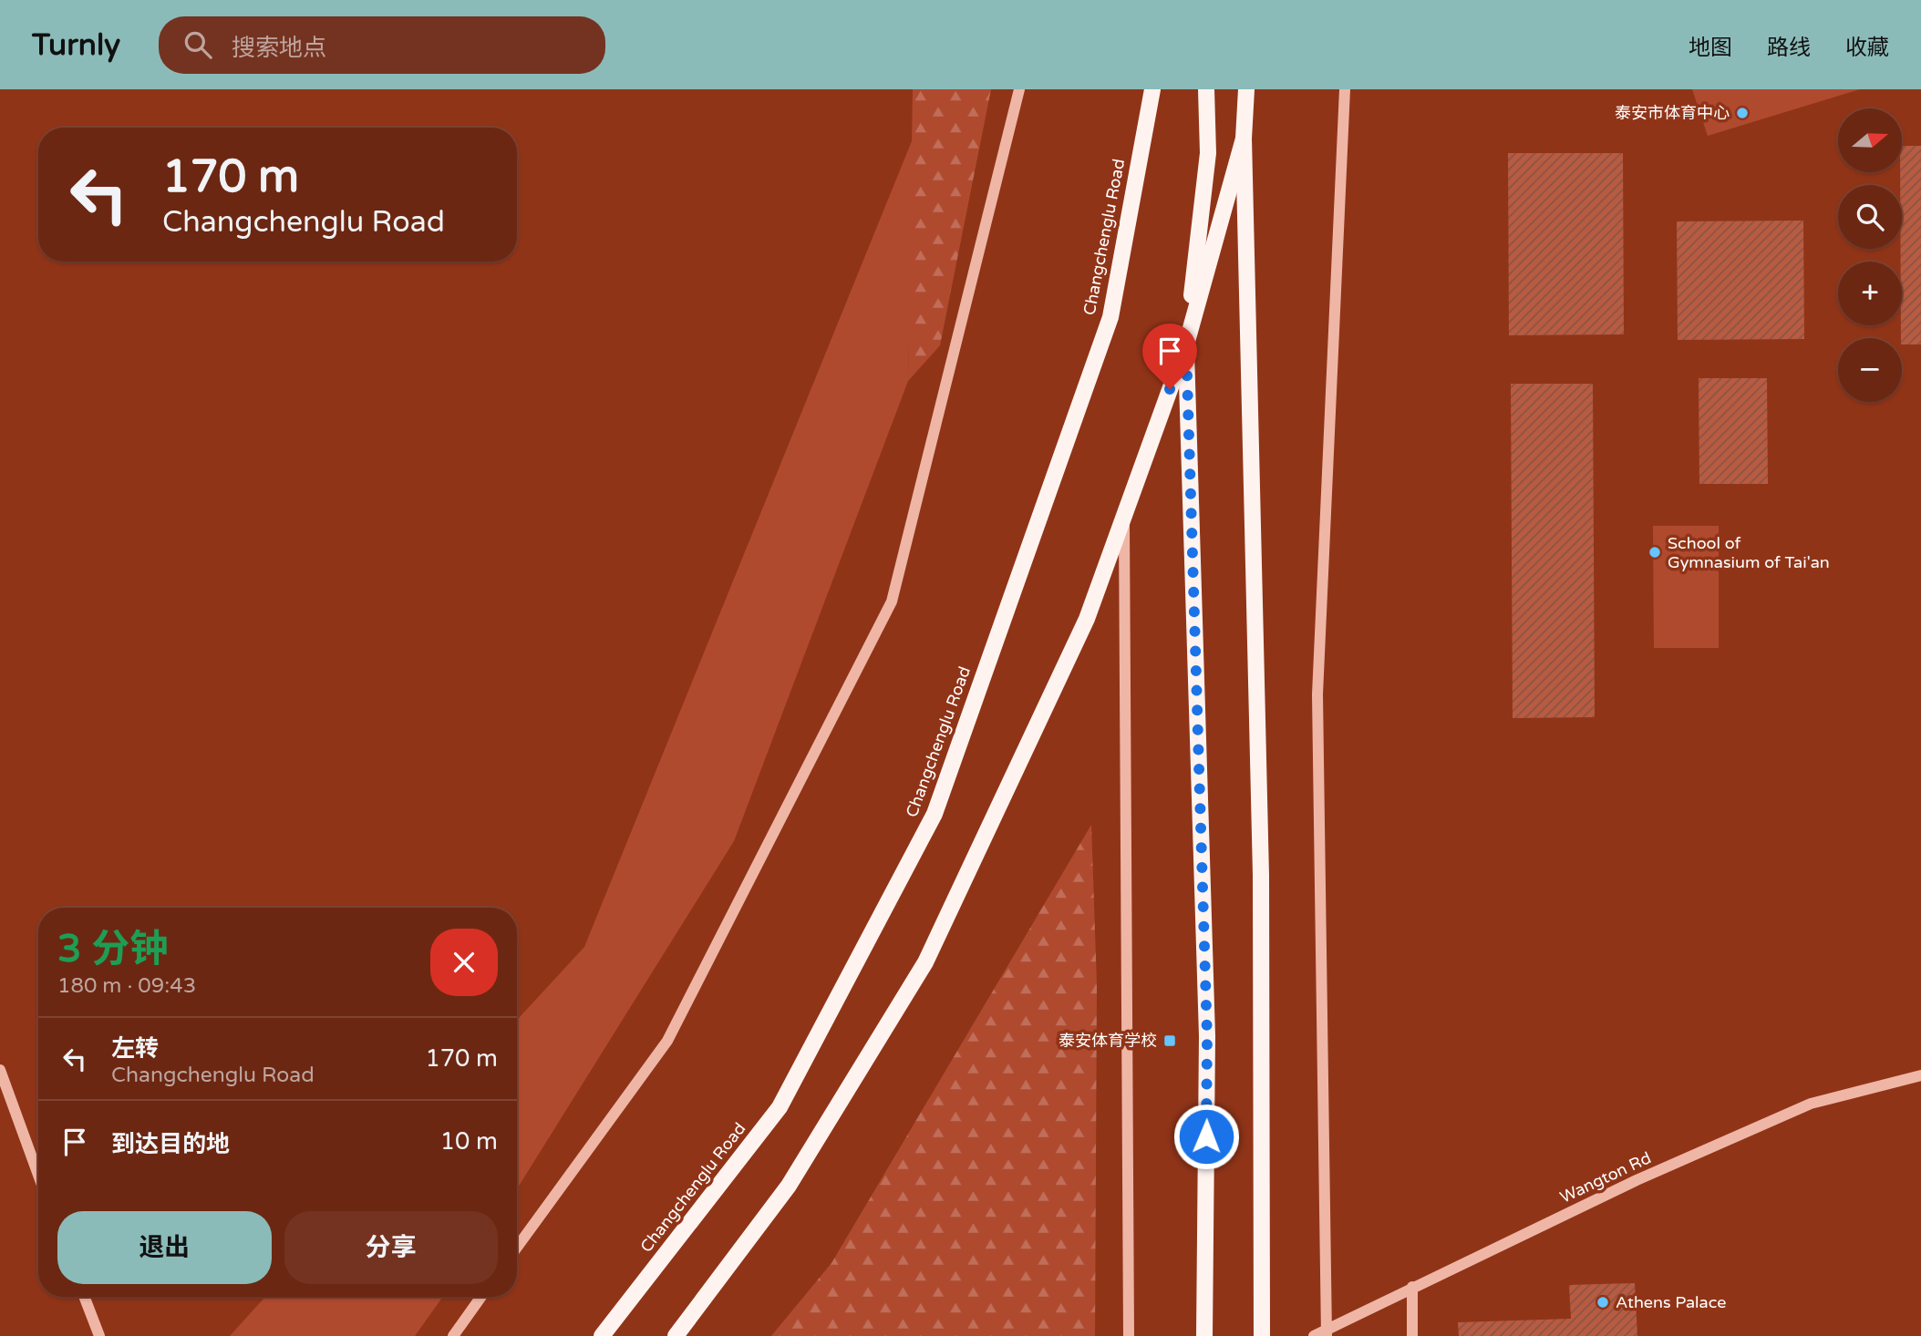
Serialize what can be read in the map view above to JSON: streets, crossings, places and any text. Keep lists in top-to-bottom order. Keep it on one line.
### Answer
{"streets":{"main road":["Changchenglu Road"],"street":["Wangton Rd"]},"places":{"other":["泰安市体育中心","School of Gymnasium of Tai'an","Athens Palace"],"transit":["泰安体育学校"]},"north":"right","page":{"header":"Turnly","search":"搜索地点","nav":["地图","路线","收藏"],"map_buttons":["+","−"],"turn":["170 m","Changchenglu Road"],"heading":["3 分钟","180 m · 09:43"],"list":[{"name":"左转","note":"Changchenglu Road","value":"170 m"},{"name":"到达目的地","value":"10 m"}],"buttons":["退出","分享"]}}
